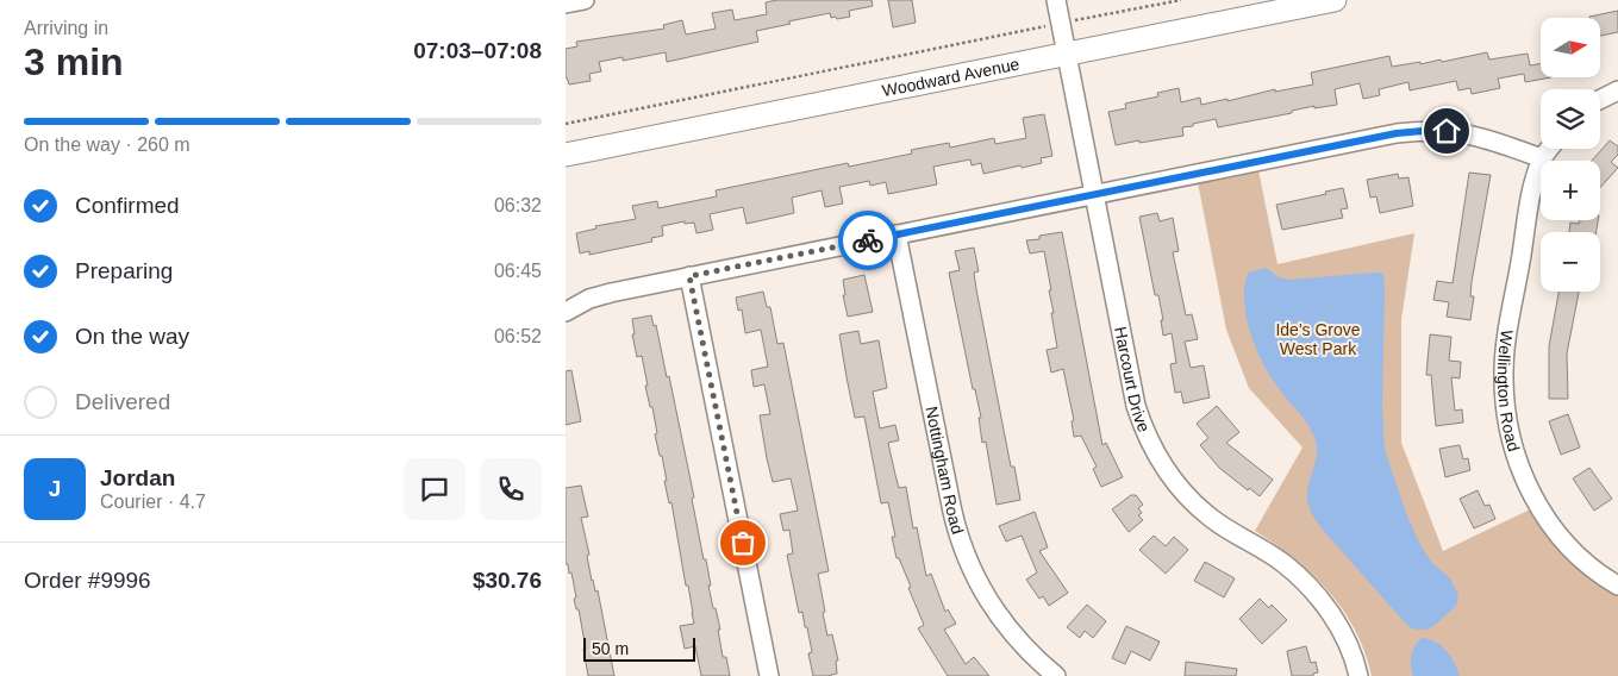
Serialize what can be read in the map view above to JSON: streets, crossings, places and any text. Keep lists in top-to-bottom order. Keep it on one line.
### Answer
{"streets":{"main road":["Woodward Avenue"],"street":["Harcourt Drive","Wellington Road","Nottingham Road"]},"crossings":[["Woodward Avenue","Harcourt Drive"]],"parks":["Ide's Grove West Park"],"scale_bar":"50 m","north":"right","page":{"heading":["3 min","Arriving in","07:03–07:08"],"panel":["Jordan","Courier · 4.7","Order #9996","$30.76"],"map_buttons":["+","−"],"bar":"On the way · 260 m","list":[["Confirmed","06:32"],["Preparing","06:45"],["On the way","06:52"],"Delivered"],"round":"J","scale":"50 m"}}
